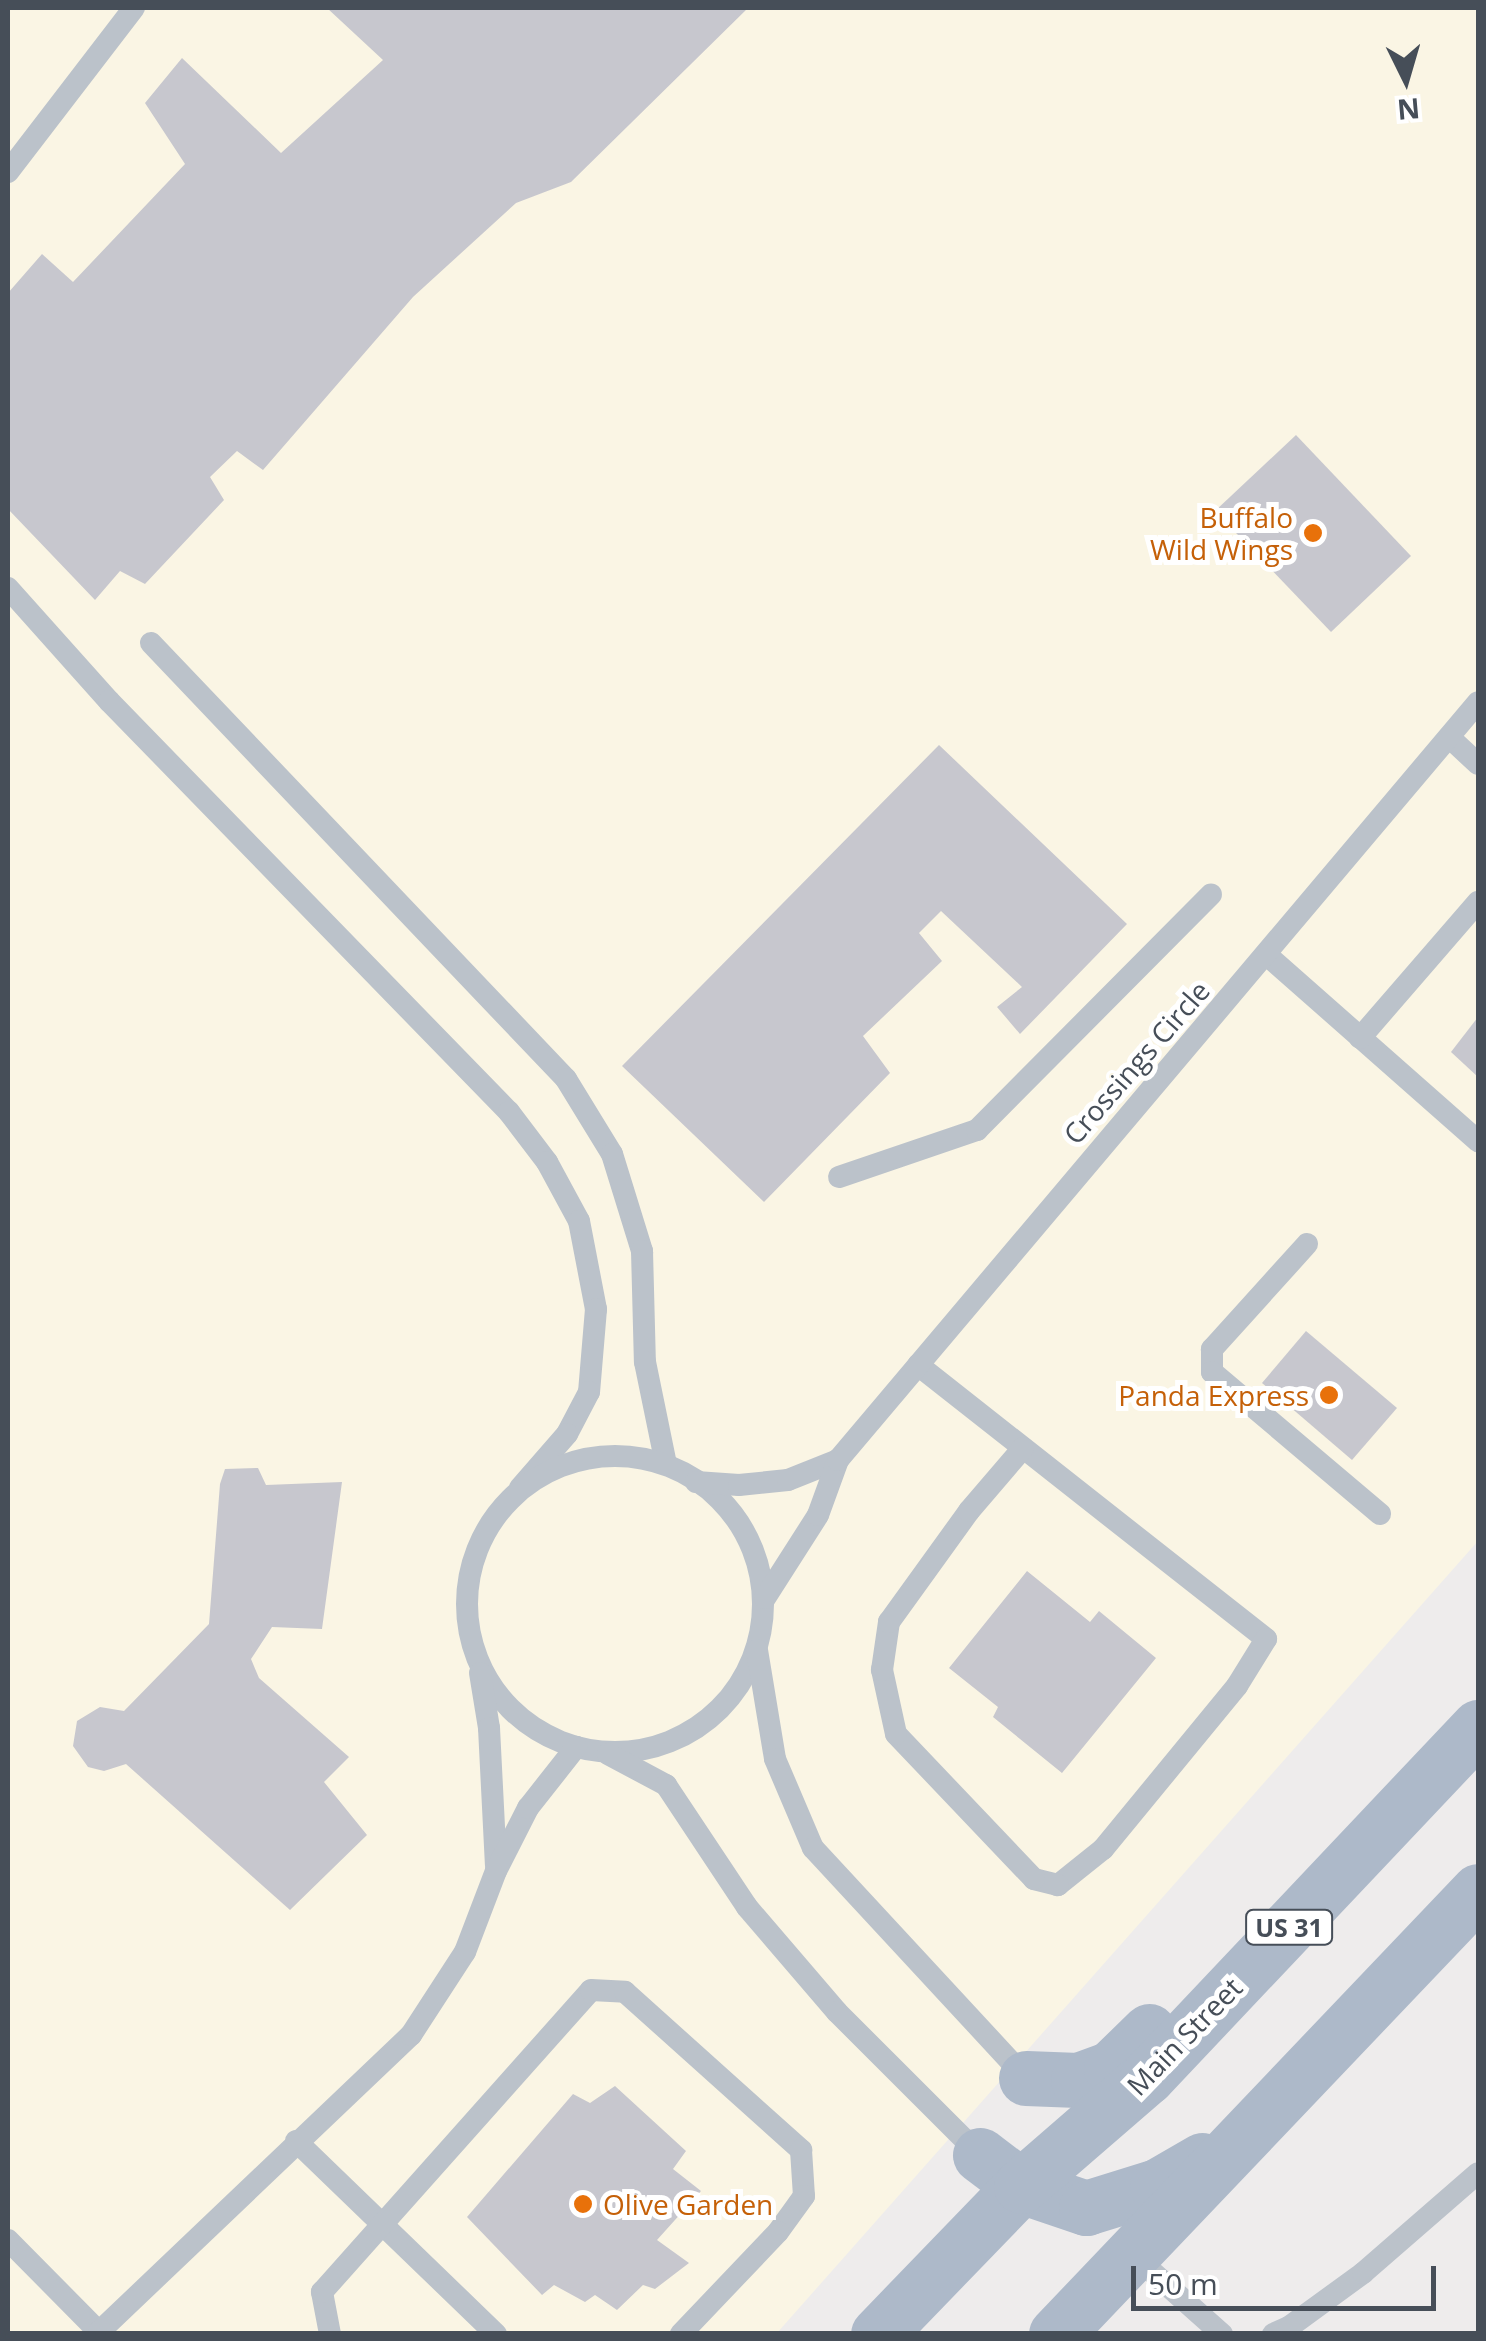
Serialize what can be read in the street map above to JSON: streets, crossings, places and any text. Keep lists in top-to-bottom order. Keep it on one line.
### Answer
{"streets":{"main road":["US 31","Main Street"],"lane":["Crossings Circle"]},"places":["Buffalo Wild Wings","Panda Express","Olive Garden"],"scale_bar":"50 m","north":"bottom"}
